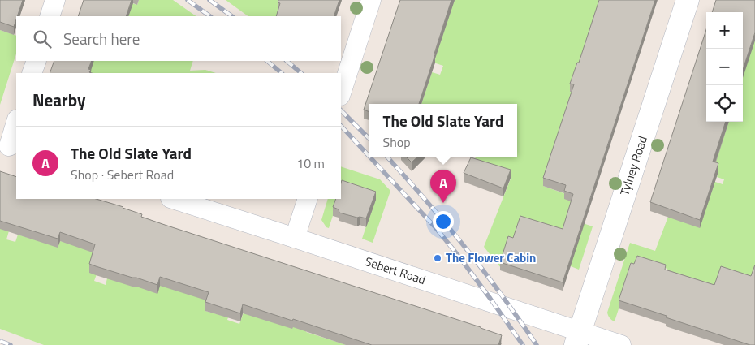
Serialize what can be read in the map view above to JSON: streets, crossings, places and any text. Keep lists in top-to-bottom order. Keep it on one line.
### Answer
{"streets":{"street":["Tylney Road","Sebert Road"]},"crossings":[["Tylney Road","Sebert Road"]],"places":["The Flower Cabin"],"page":{"map_buttons":["+","−"],"search":"Search here","heading":"Nearby","popup":["The Old Slate Yard","Shop"],"list":[{"mark":"A","name":"The Old Slate Yard","note":"Shop · Sebert Road","value":"10 m"}],"pins":"A"}}
